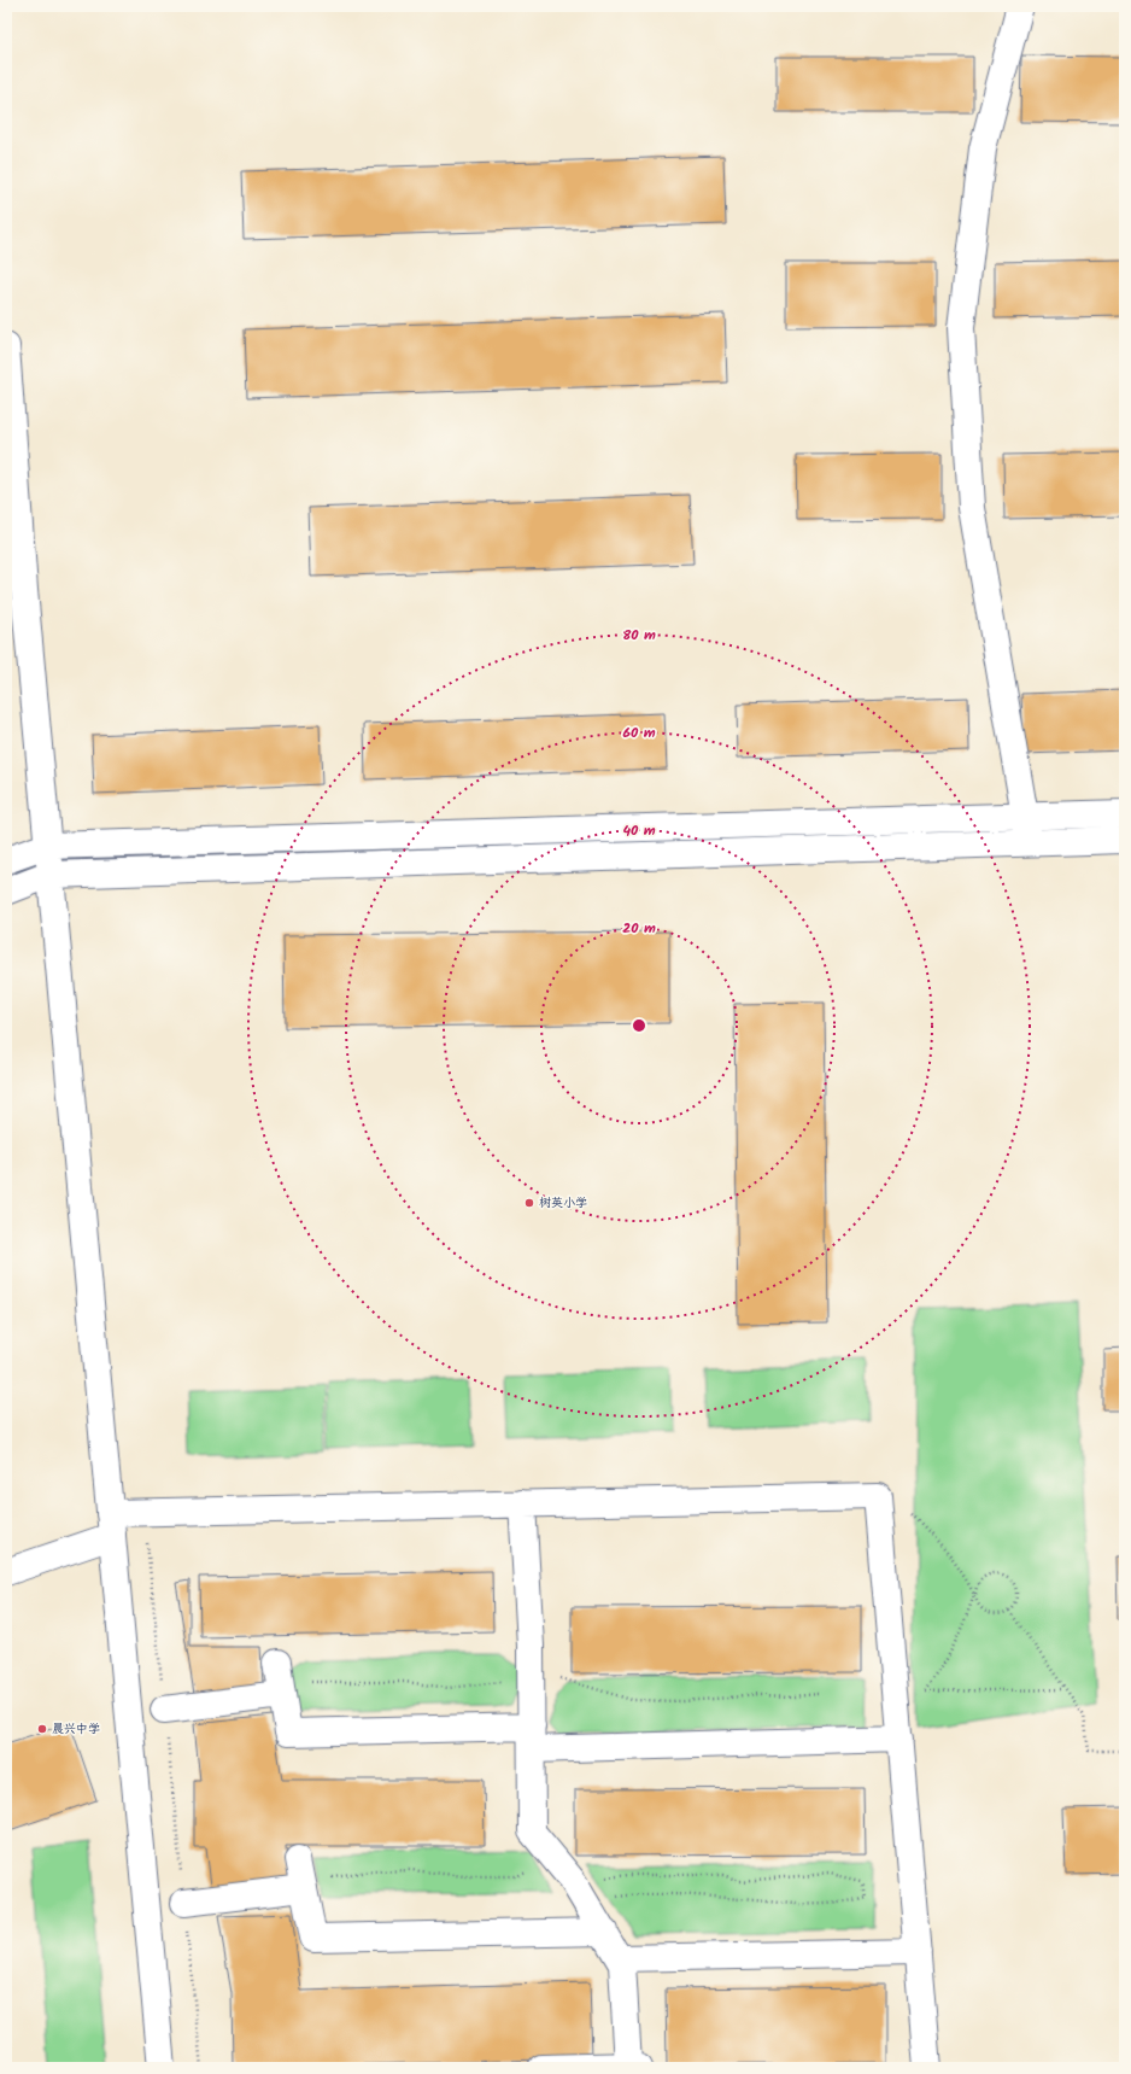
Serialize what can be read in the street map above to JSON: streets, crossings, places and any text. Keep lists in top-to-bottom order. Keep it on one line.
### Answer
{"places":["树英小学","晨兴中学"],"rings":["80 m","60 m","40 m","20 m"]}
